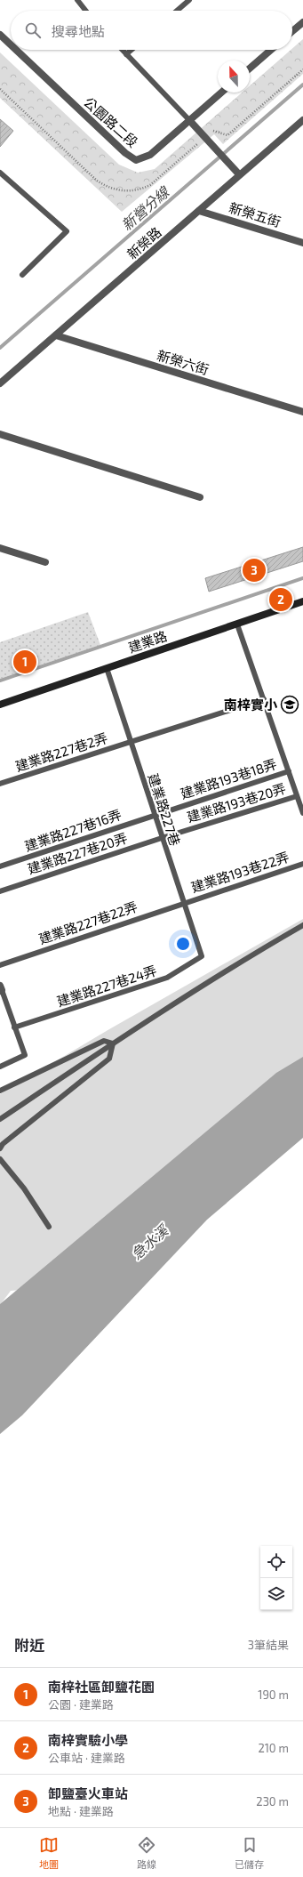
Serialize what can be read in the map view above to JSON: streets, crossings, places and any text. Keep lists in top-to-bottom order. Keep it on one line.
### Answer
{"streets":{"street":["公園路二段","新榮五街","新榮路","新榮六街","建業路"],"lane":["建業路227巷2弄","建業路193巷18弄","建業路193巷20弄","建業路227巷","建業路227巷16弄","建業路227巷20弄","建業路193巷22弄","建業路227巷22弄","建業路227巷24弄"]},"crossings":[["新榮五街","新榮路"],["新榮路","新榮六街"],["建業路","建業路227巷"],["建業路227巷2弄","建業路227巷"],["建業路193巷18弄","建業路227巷"],["建業路193巷18弄","建業路227巷16弄"],["建業路193巷20弄","建業路227巷"],["建業路193巷20弄","建業路227巷20弄"],["建業路227巷","建業路227巷16弄"],["建業路227巷","建業路227巷20弄"],["建業路227巷","建業路193巷22弄"],["建業路227巷","建業路227巷22弄"],["建業路227巷","建業路227巷24弄"],["建業路193巷22弄","建業路227巷22弄"]],"water":["新營分線","急水溪"],"places":{"school or university":["南梓實小"]},"north":"top","page":{"search":"搜尋地點","pins":["3","2","1"],"heading":["附近","3筆結果"],"list":[{"mark":"1","name":"南梓社區卸鹽花園","note":"公園 · 建業路","value":"190 m"},{"mark":"2","name":"南梓實驗小學","note":"公車站 · 建業路","value":"210 m"},{"mark":"3","name":"卸鹽臺火車站","note":"地點 · 建業路","value":"230 m"}],"nav":["地圖","路線","已儲存"]}}
